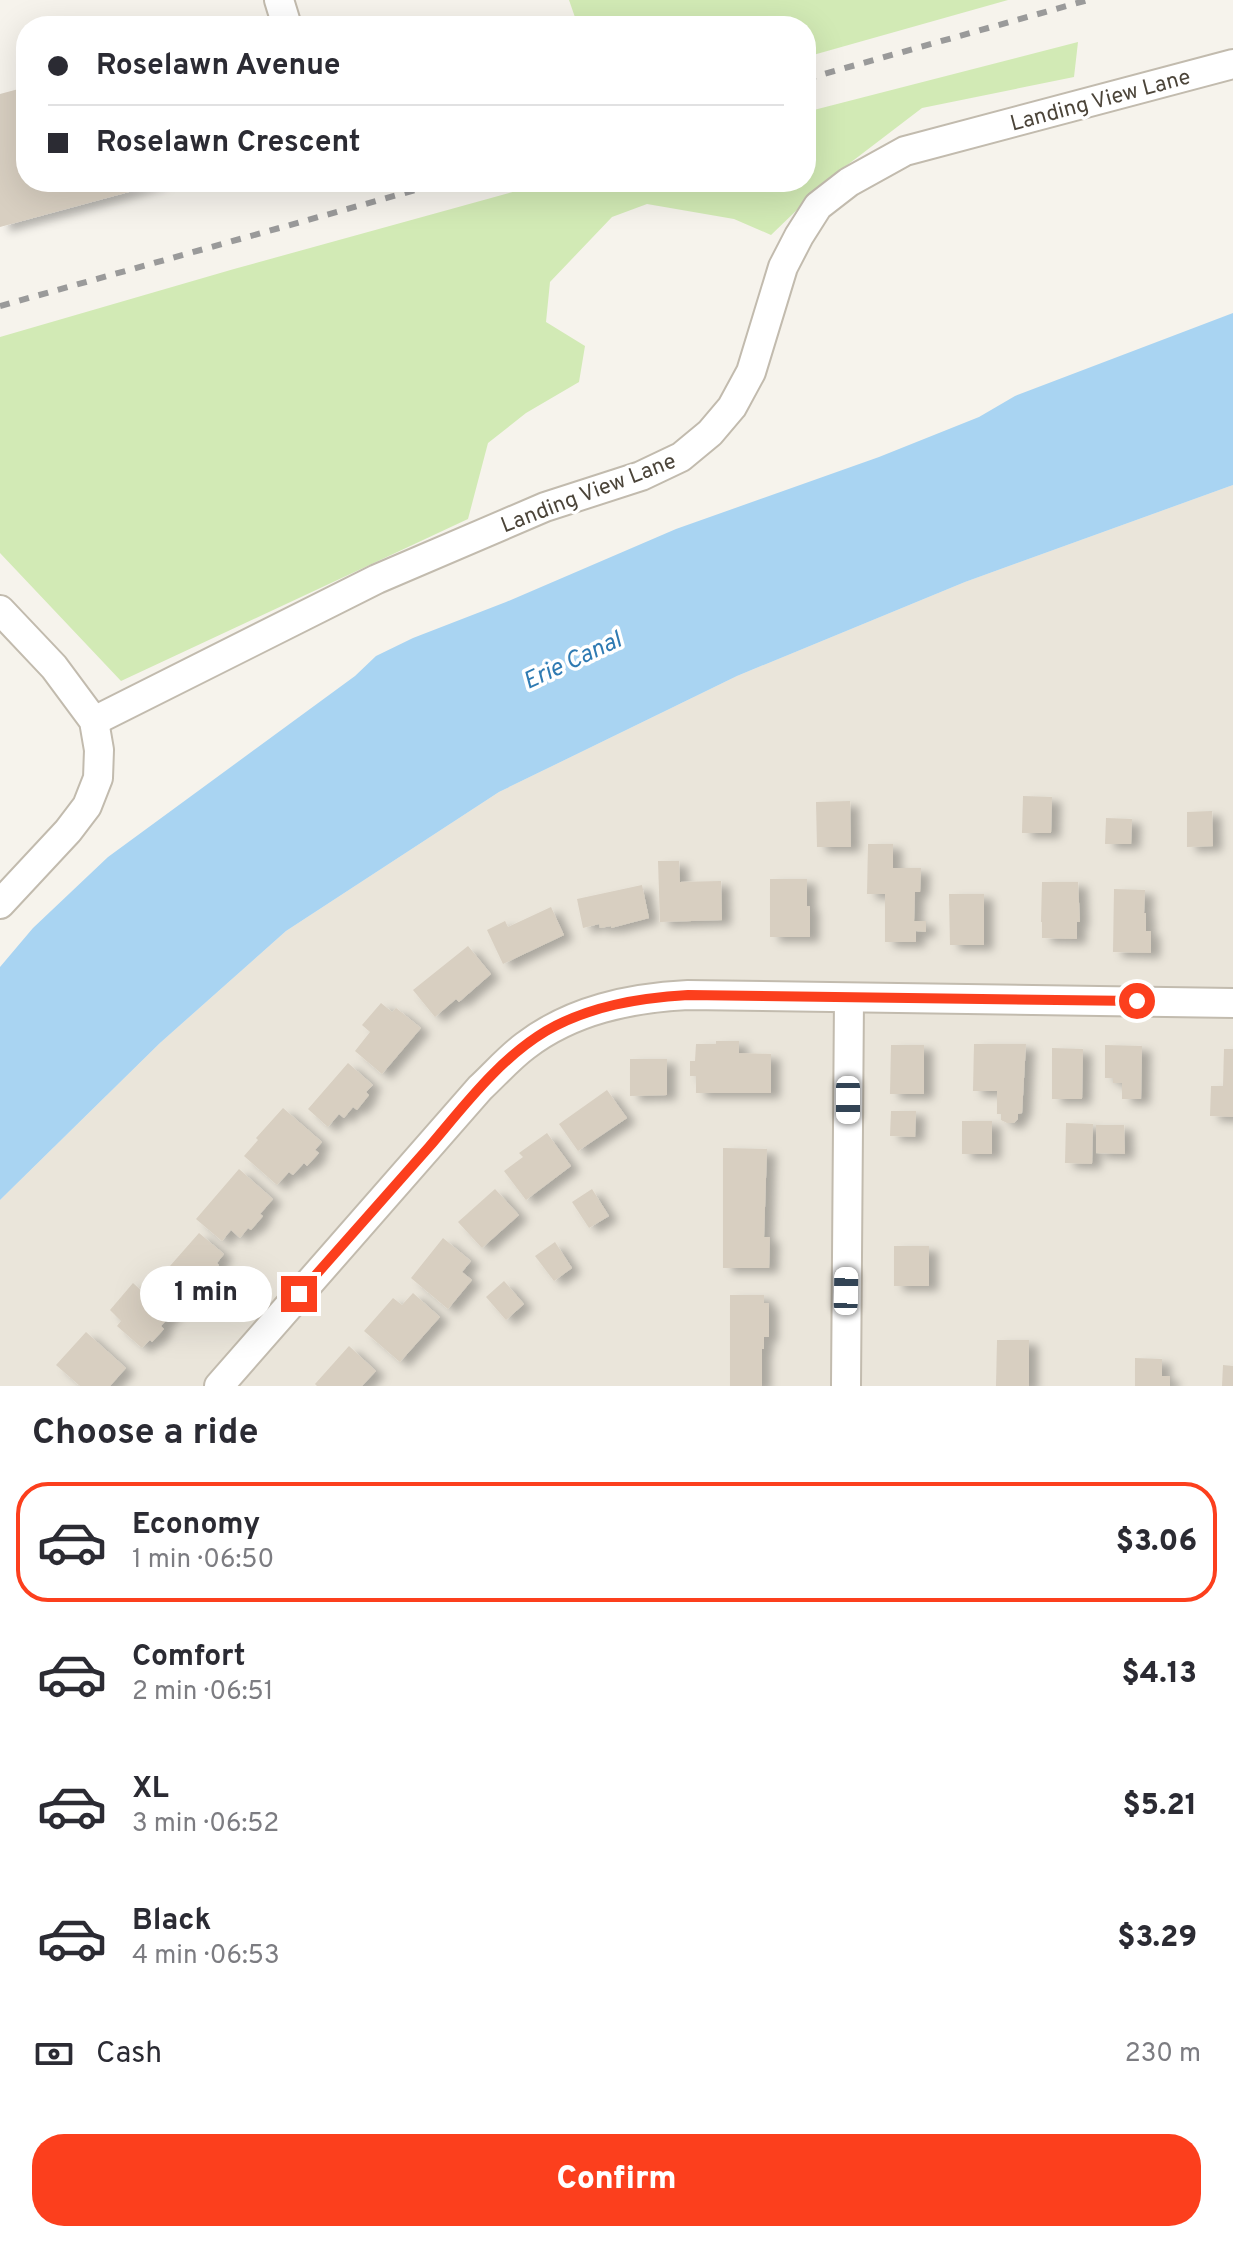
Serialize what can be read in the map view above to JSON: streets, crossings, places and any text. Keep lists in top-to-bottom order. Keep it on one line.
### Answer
{"streets":{"street":["Landing View Lane"]},"water":["Erie Canal"],"page":{"banner":["Roselawn Avenue","Roselawn Crescent"],"bubble":"1 min","heading":"Choose a ride","list":[{"name":"Economy","note":"1 min · 06:50","value":"$3.06"},{"name":"Comfort","note":"2 min · 06:51","value":"$4.13"},{"name":"XL","note":"3 min · 06:52","value":"$5.21"},{"name":"Black","note":"4 min · 06:53","value":"$3.29"}],"pay":["Cash","230 m"],"buttons":"Confirm"}}
